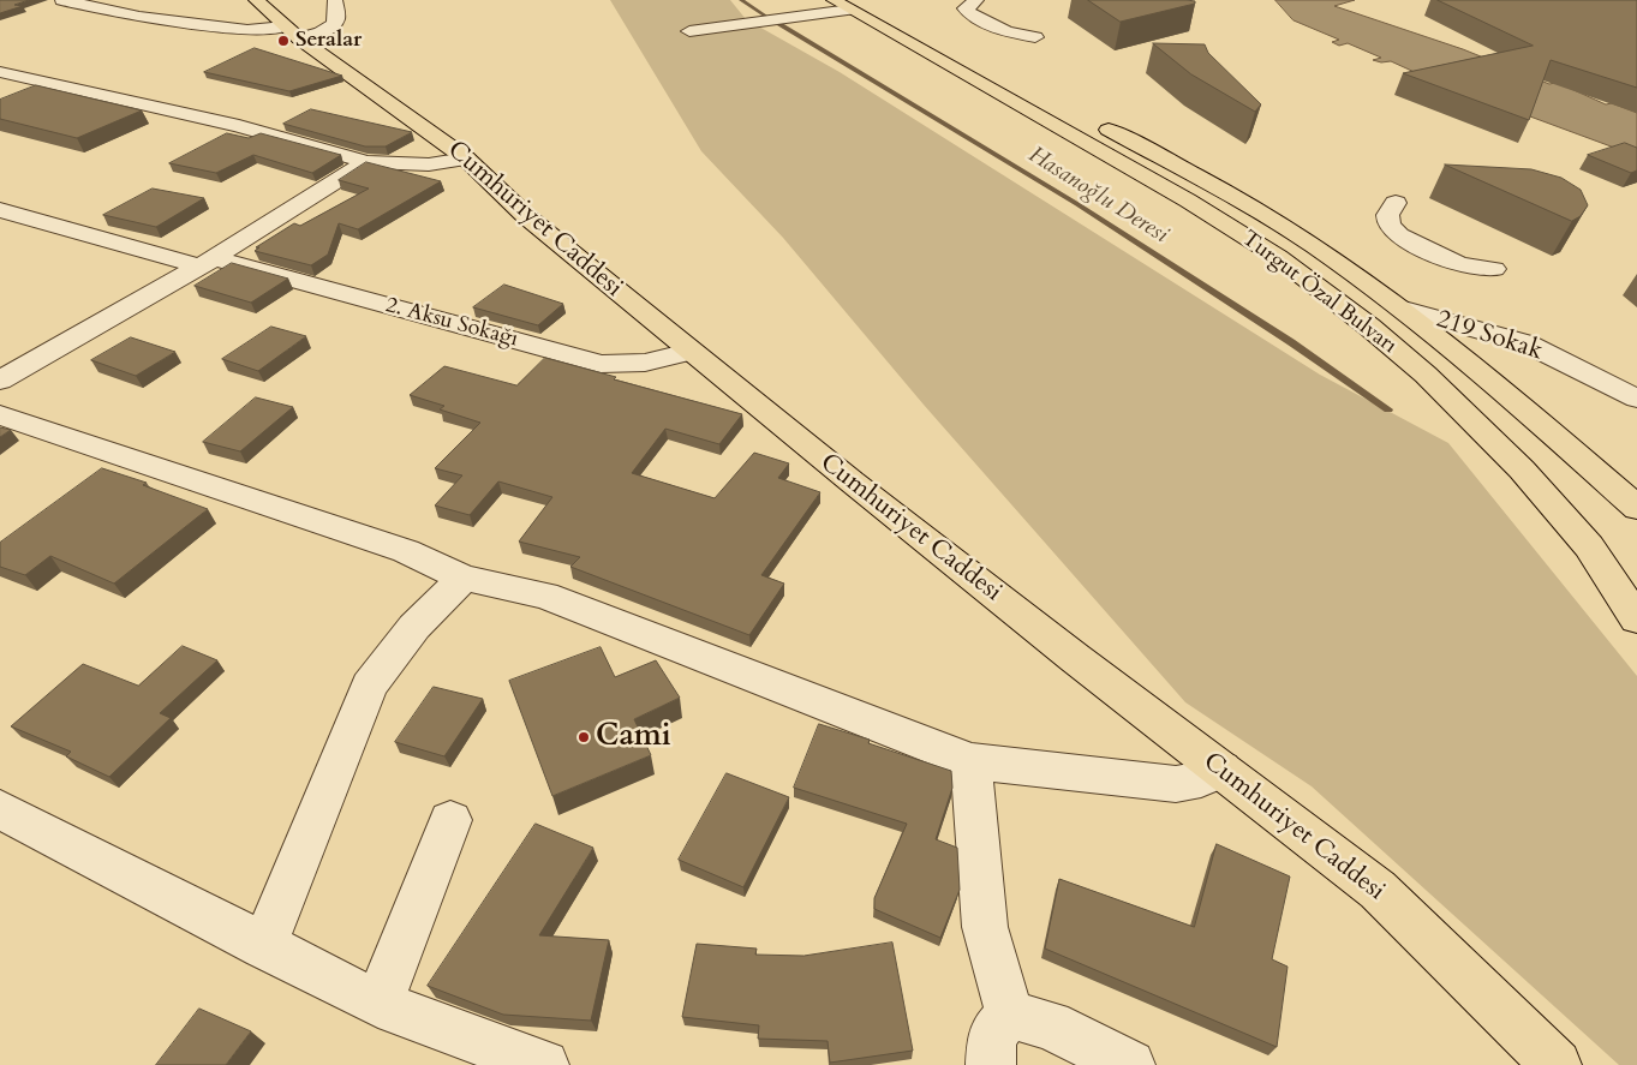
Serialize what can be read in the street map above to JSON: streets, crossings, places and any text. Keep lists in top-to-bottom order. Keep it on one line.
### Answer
{"streets":{"main road":["Cumhuriyet Caddesi","Turgut Özal Bulvarı"],"street":["2. Aksu Sokağı","219 Sokak"]},"crossings":[["Cumhuriyet Caddesi","2. Aksu Sokağı"],["Turgut Özal Bulvarı","219 Sokak"]],"water":["Hasanoğlu Deresi"],"places":["Seralar","Cami"]}
